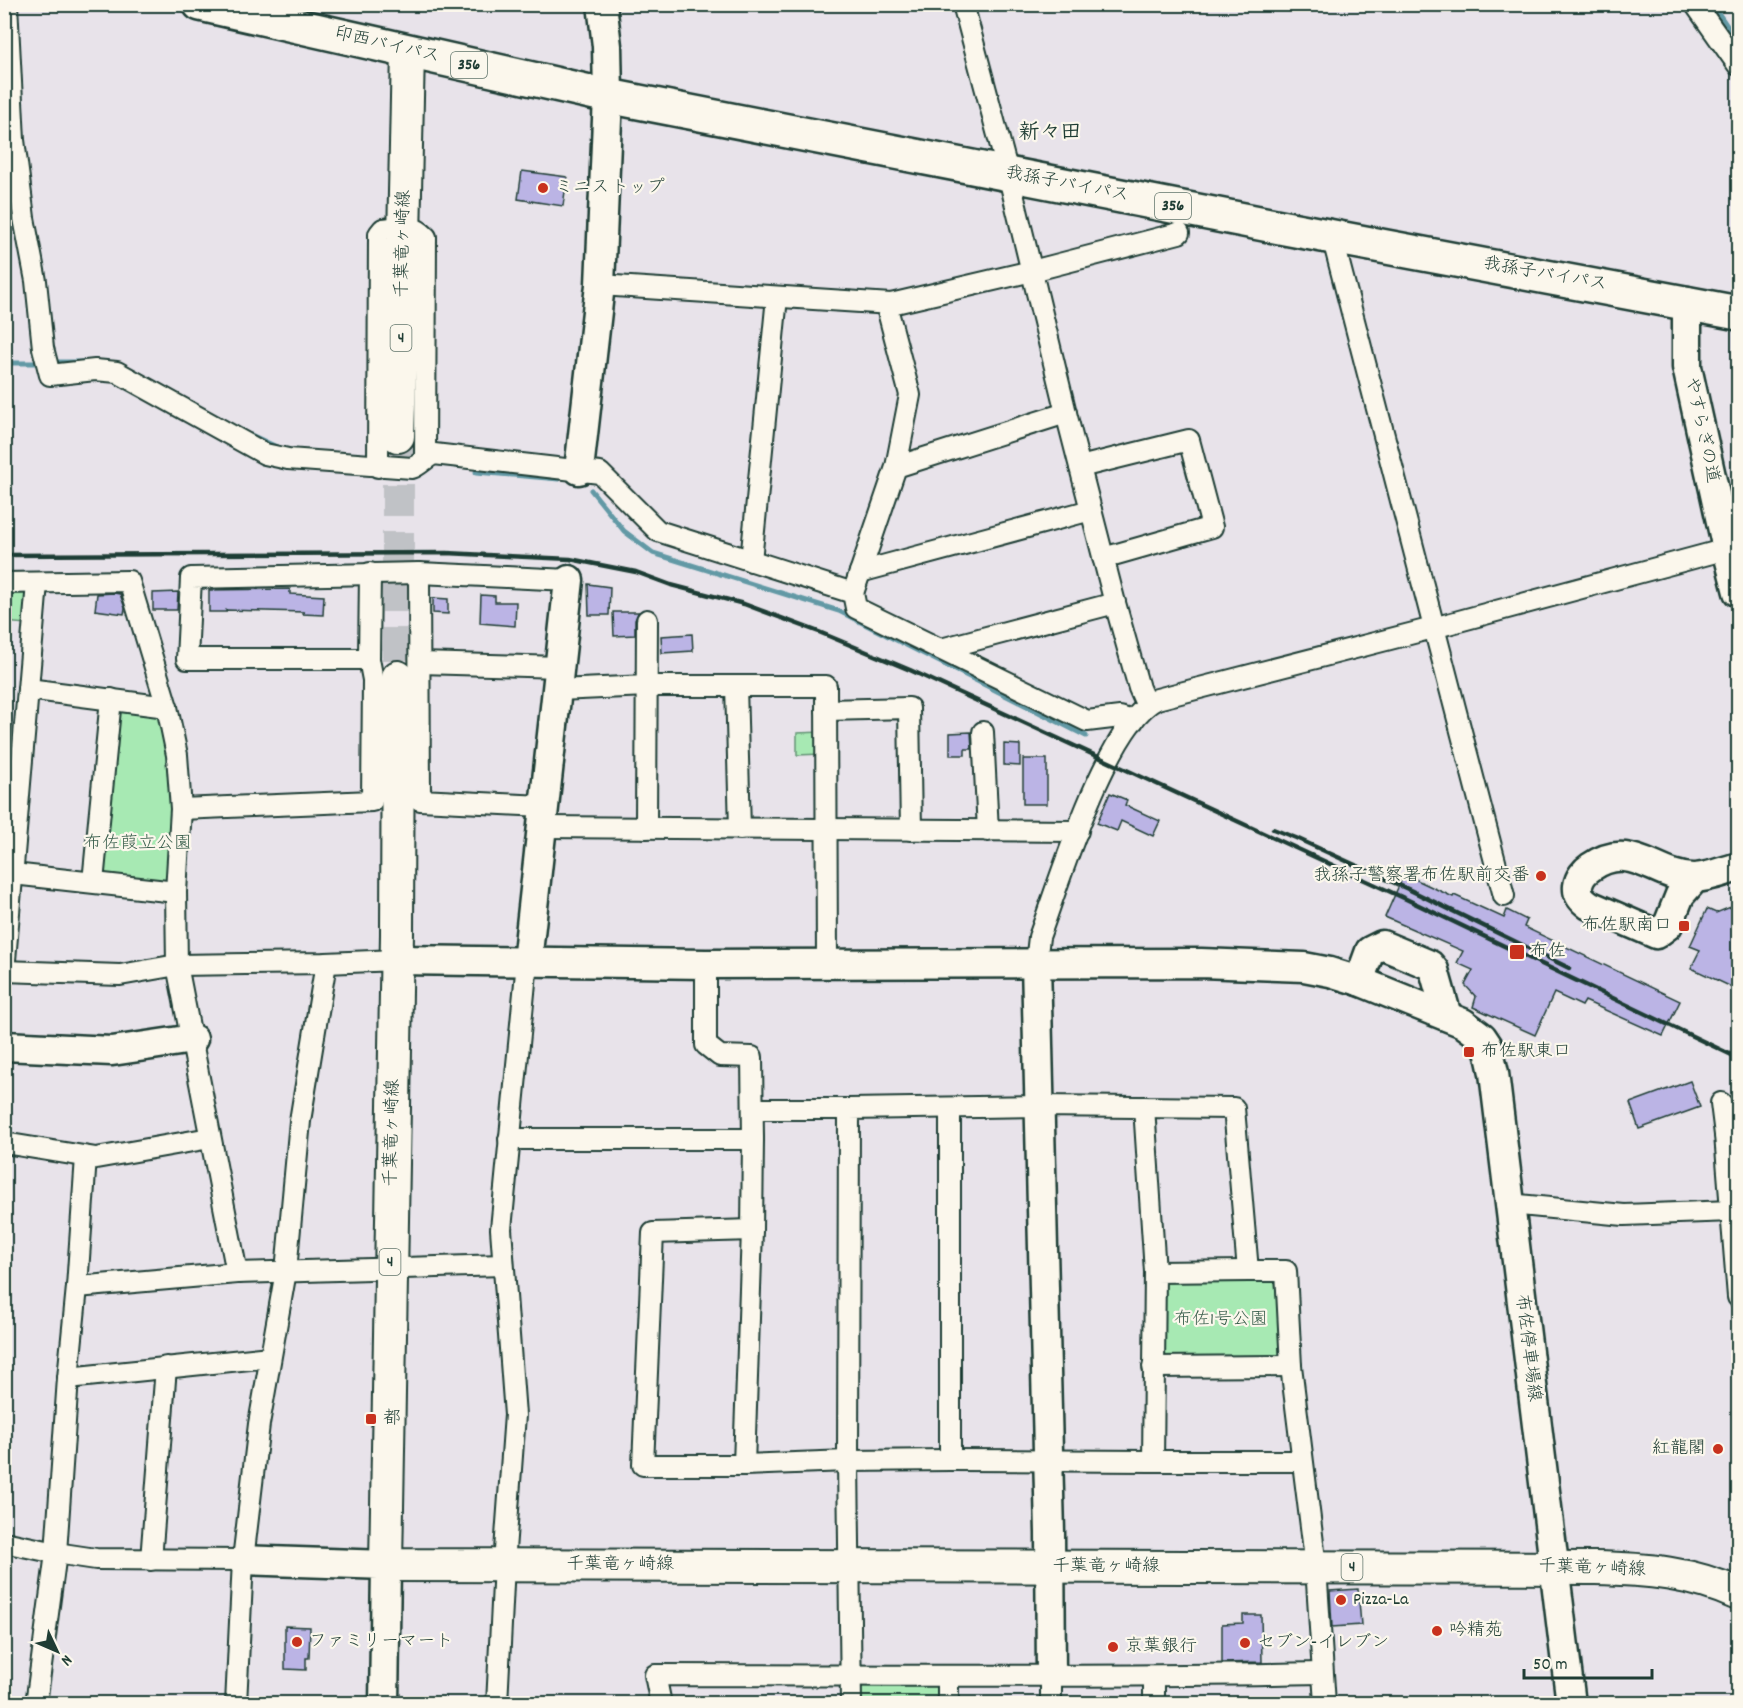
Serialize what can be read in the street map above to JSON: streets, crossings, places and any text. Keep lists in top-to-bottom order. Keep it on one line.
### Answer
{"streets":{"highway":["印西バイパス","356","我孫子バイパス"],"main road":["千葉竜ヶ崎線","4"],"street":["やすらぎの道","布佐停車場線"]},"crossings":[["印西バイパス","我孫子バイパス"],["印西バイパス","千葉竜ヶ崎線"],["我孫子バイパス","やすらぎの道"],["千葉竜ヶ崎線","布佐停車場線"]],"districts":["新々田"],"parks":["布佐葭立公園","布佐1号公園"],"places":{"other":["ミニストップ","我孫子警察署布佐駅前交番","紅龍閣","Pizza-La","吟精苑","ファミリーマート","セブン-イレブン","京葉銀行"],"transit":["布佐駅南口","布佐","布佐駅東口","都"]},"scale_bar":"50 m","north":"bottom right"}
